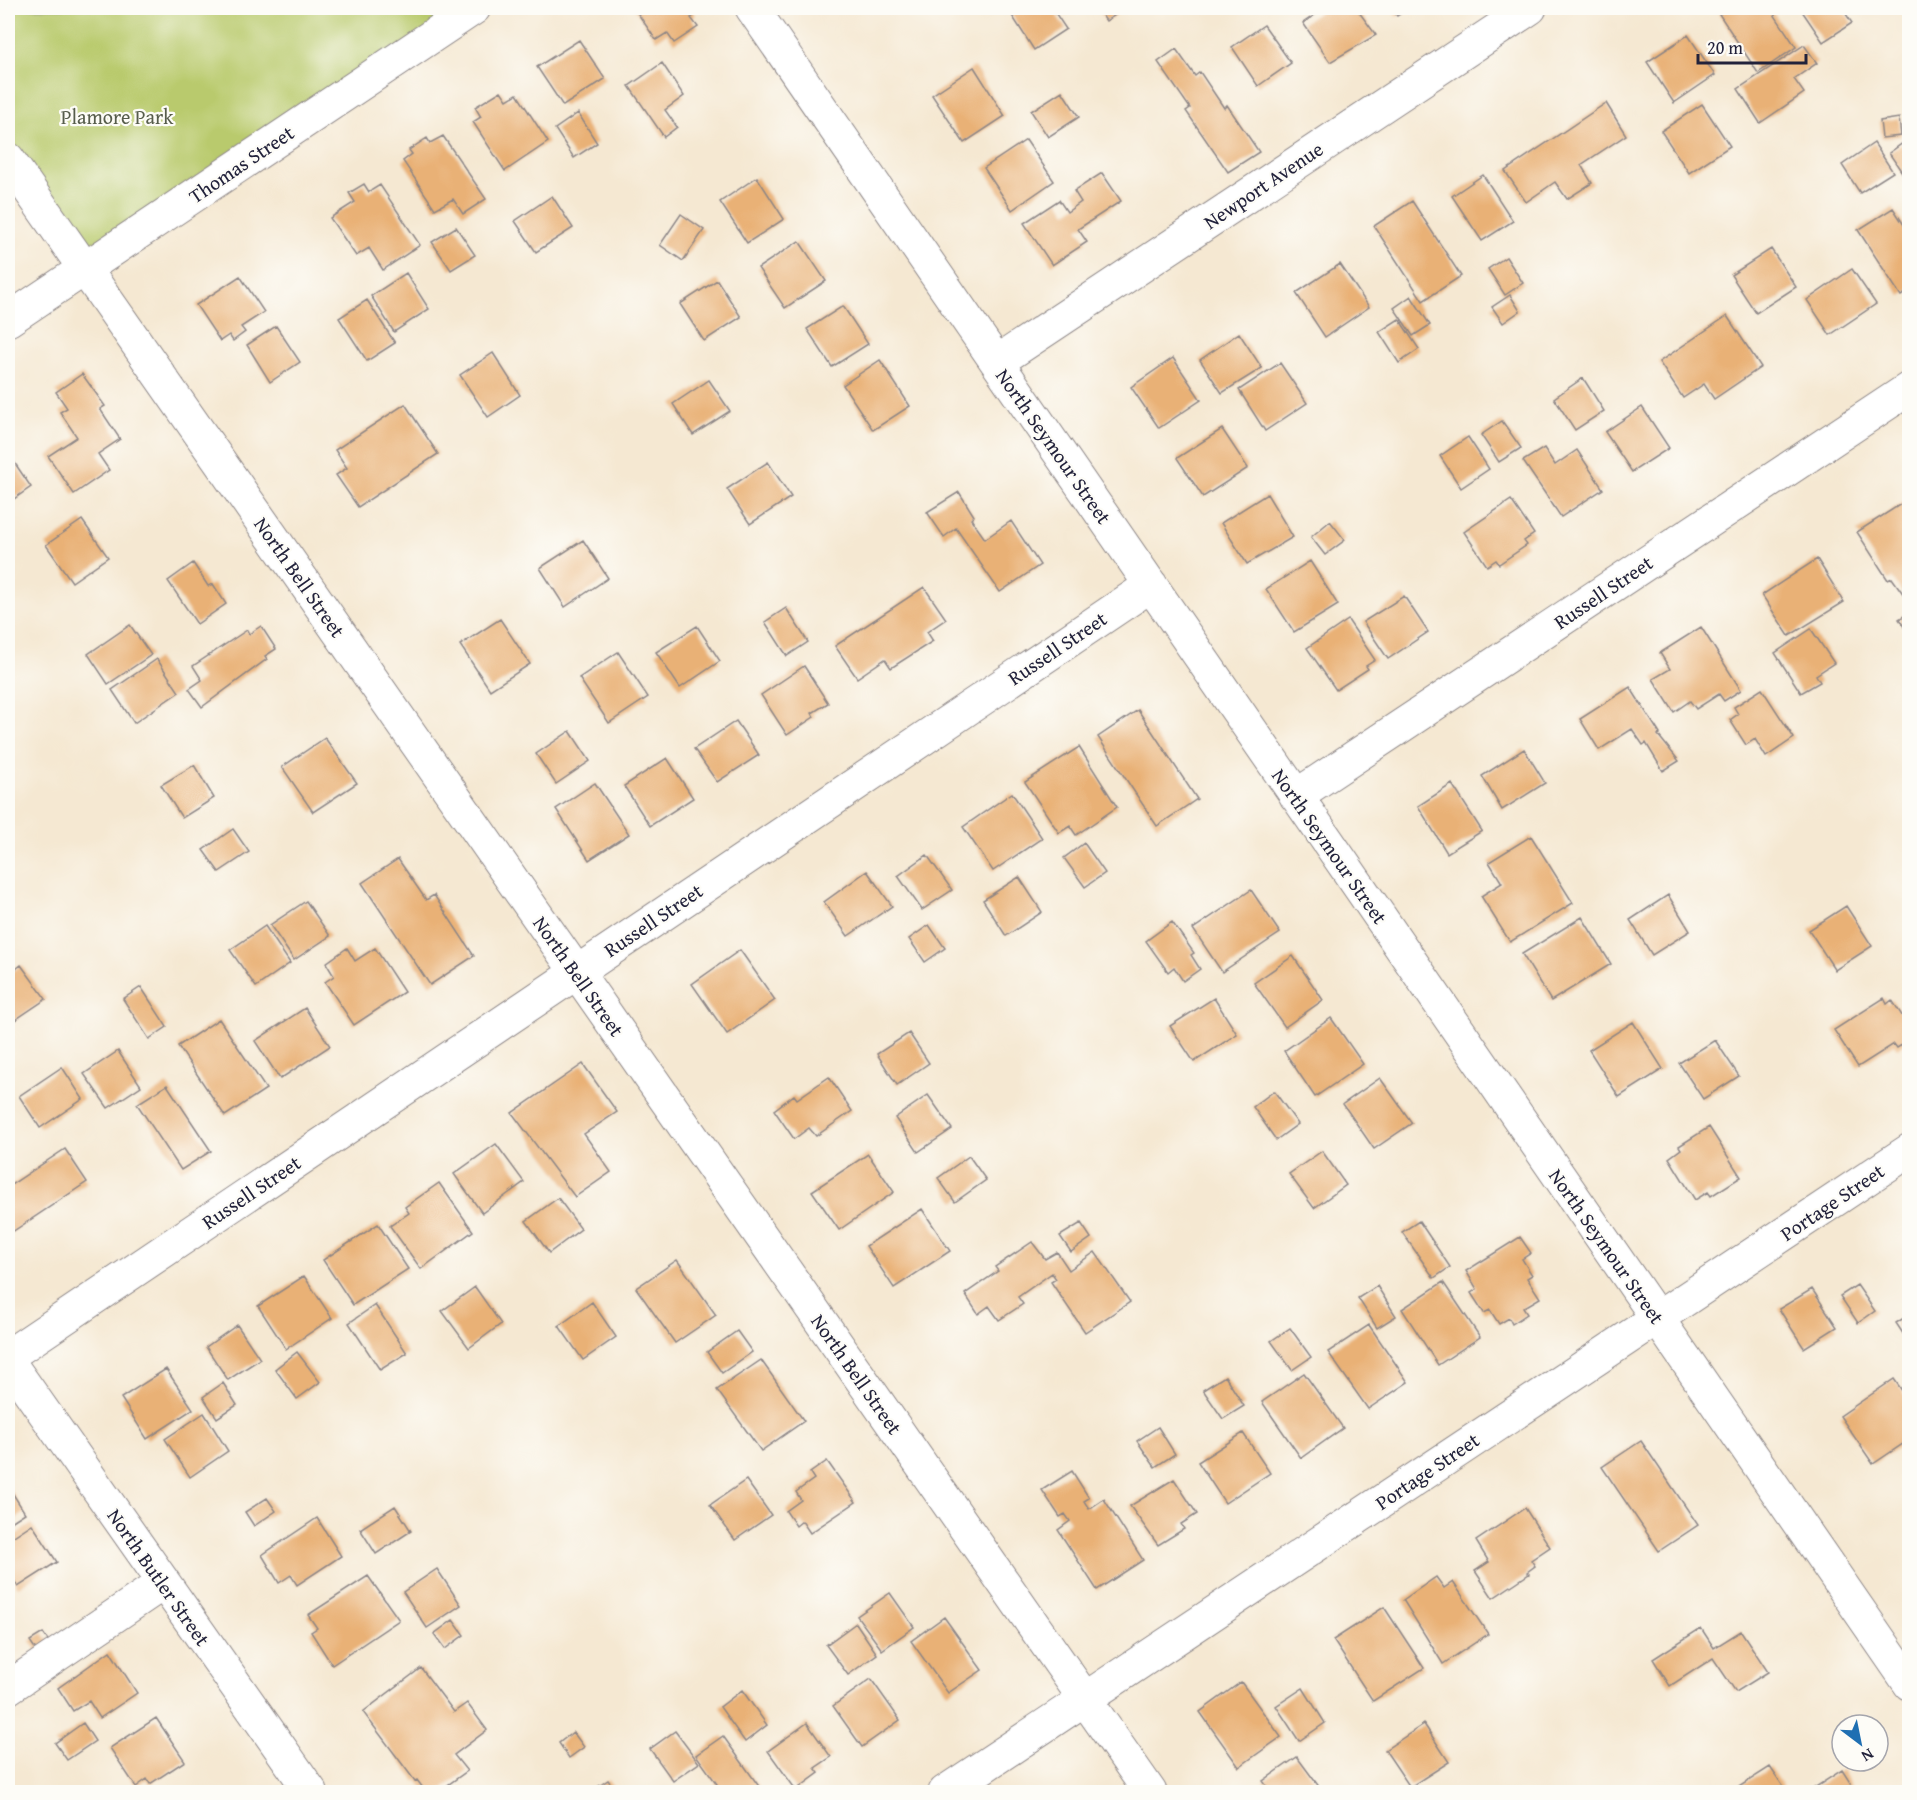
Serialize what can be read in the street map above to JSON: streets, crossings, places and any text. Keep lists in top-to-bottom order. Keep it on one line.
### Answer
{"streets":{"street":["Thomas Street","Newport Avenue","North Seymour Street","North Bell Street","Russell Street","Portage Street","North Butler Street"]},"crossings":[["Thomas Street","North Bell Street"],["Newport Avenue","North Seymour Street"],["North Seymour Street","Russell Street"],["North Seymour Street","Portage Street"],["North Bell Street","Russell Street"],["North Bell Street","Portage Street"]],"parks":["Plamore Park"],"scale_bar":"20 m","north":"bottom right"}
